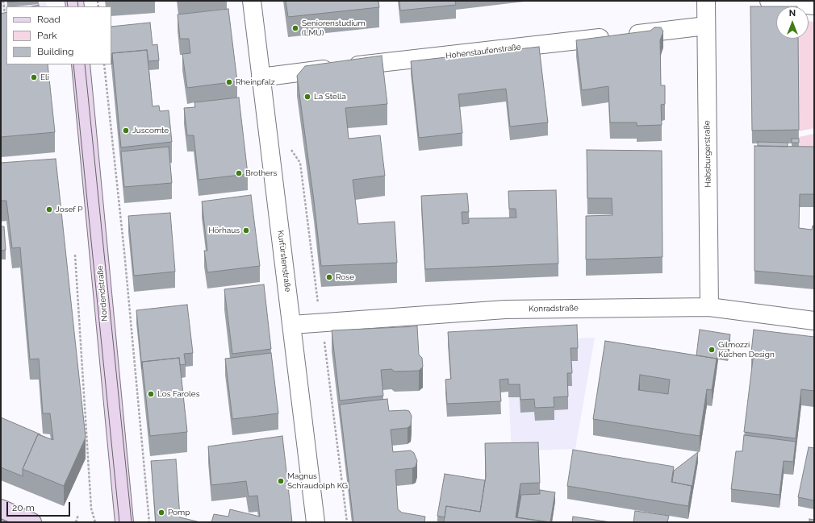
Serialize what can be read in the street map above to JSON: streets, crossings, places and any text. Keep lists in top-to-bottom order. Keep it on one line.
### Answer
{"streets":{"main road":["Nordendstraße"],"street":["Hohenstaufenstraße","Habsburgerstraße","Kurfürstenstraße","Konradstraße"]},"crossings":[["Hohenstaufenstraße","Habsburgerstraße"],["Hohenstaufenstraße","Kurfürstenstraße"],["Habsburgerstraße","Konradstraße"],["Kurfürstenstraße","Konradstraße"]],"places":["Seniorenstudium (LMU)","Eli","Rheinpfalz","La Stella","Juscomte","Brothers","Josef P","Hörhaus","Rose","Gilmozzi Küchen Design","Los Faroles","Magnus Schraudolph KG","Pomp"],"legend":["Road","Park","Building"],"scale_bar":"20 m","north":"top"}
